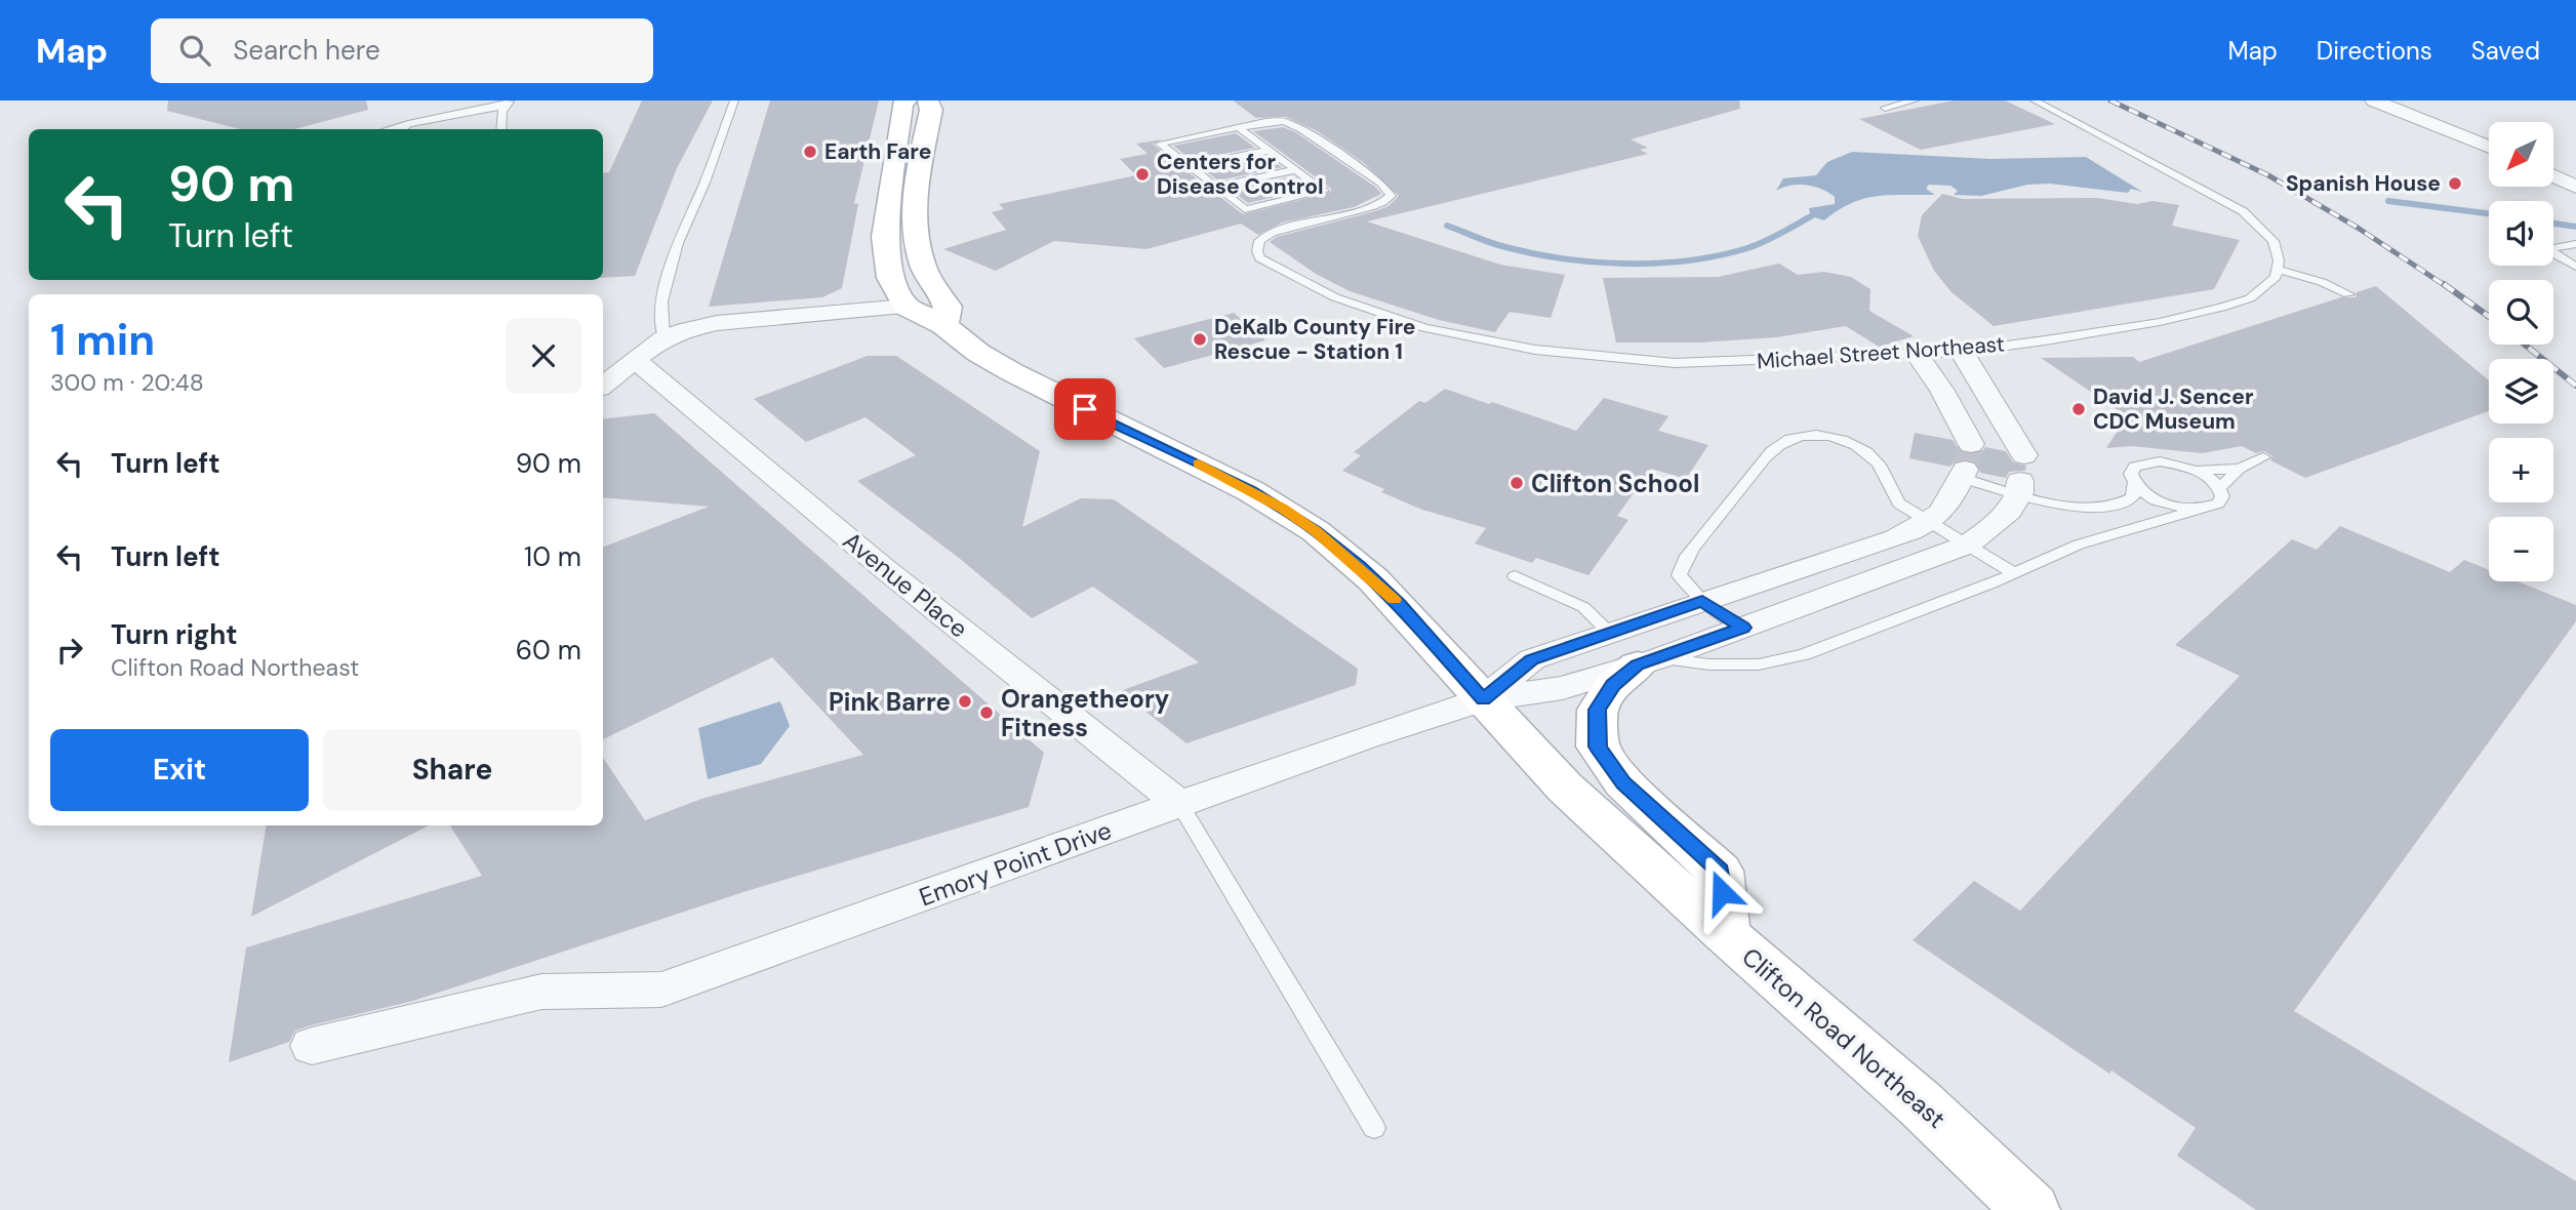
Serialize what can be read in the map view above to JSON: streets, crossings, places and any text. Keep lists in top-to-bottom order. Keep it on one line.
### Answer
{"streets":{"main road":["Clifton Road Northeast"],"street":["Avenue Place","Emory Point Drive"],"lane":["Michael Street Northeast"]},"crossings":[["Avenue Place","Emory Point Drive"],["Emory Point Drive","Clifton Road Northeast"]],"places":["Earth Fare","Centers for Disease Control","Spanish House","DeKalb County Fire Rescue - Station 1","David J. Sencer CDC Museum","Clifton School","Pink Barre","Orangetheory Fitness"],"north":"bottom left","page":{"header":"Map","search":"Search here","nav":["Map","Directions","Saved"],"map_buttons":["+","−"],"turn":["90 m","Turn left"],"heading":["1 min","300 m · 20:48"],"list":[{"name":"Turn left","value":"90 m"},{"name":"Turn left","value":"10 m"},{"name":"Turn right","note":"Clifton Road Northeast","value":"60 m"}],"buttons":["Exit","Share"]}}
